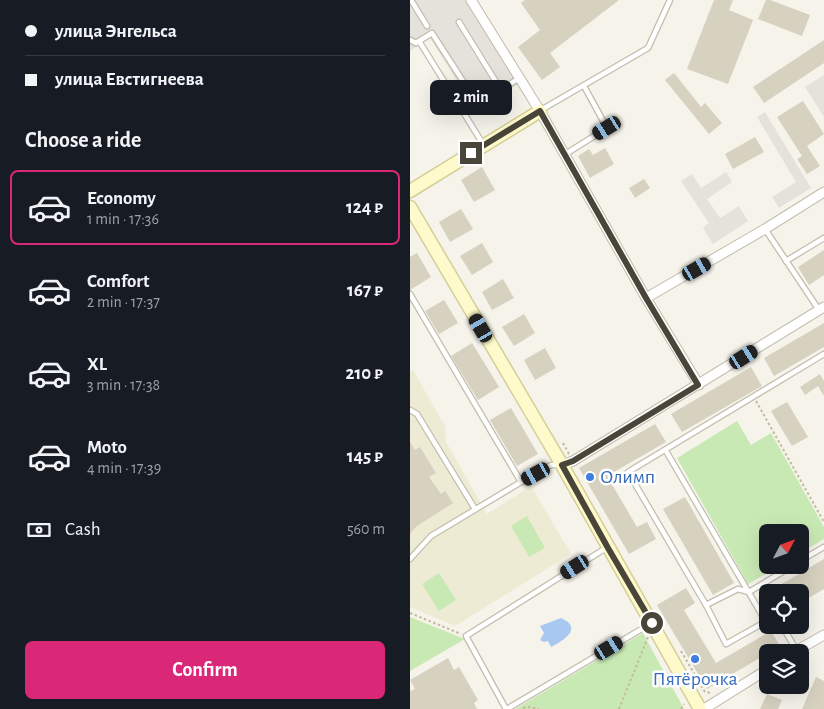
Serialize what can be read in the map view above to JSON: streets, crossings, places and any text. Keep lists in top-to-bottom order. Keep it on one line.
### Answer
{"places":["Олимп","Пятёрочка"],"north":"top right","page":{"banner":["улица Энгельса","улица Евстигнеева"],"bubble":"2 min","heading":"Choose a ride","list":[{"name":"Economy","note":"1 min · 17:36","value":"124 ₽"},{"name":"Comfort","note":"2 min · 17:37","value":"167 ₽"},{"name":"XL","note":"3 min · 17:38","value":"210 ₽"},{"name":"Moto","note":"4 min · 17:39","value":"145 ₽"}],"pay":["Cash","560 m"],"buttons":"Confirm"}}
